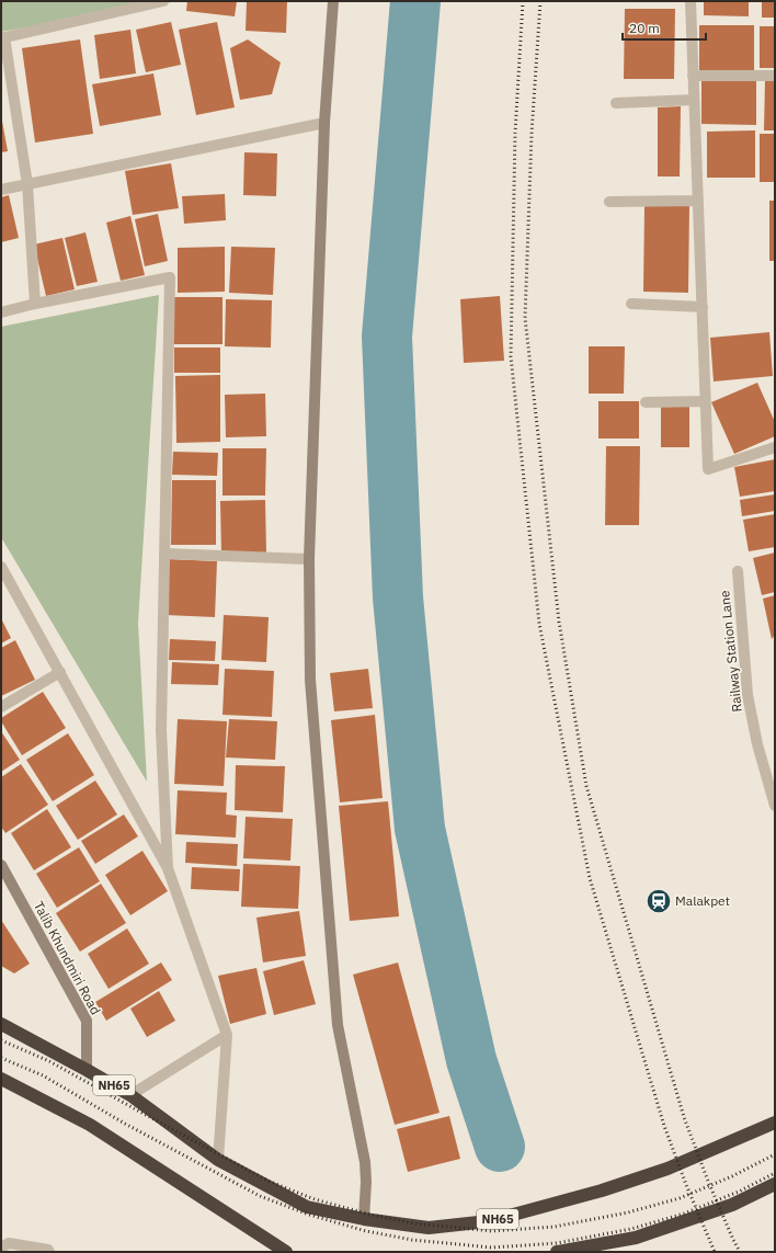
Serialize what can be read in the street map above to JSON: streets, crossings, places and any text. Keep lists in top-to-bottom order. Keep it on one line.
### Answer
{"streets":{"highway":["NH65"],"street":["Railway Station Lane","Talib Khundmiri Road"]},"crossings":[["Talib Khundmiri Road","NH65"]],"places":{"station":["Malakpet"]},"scale_bar":"20 m"}
